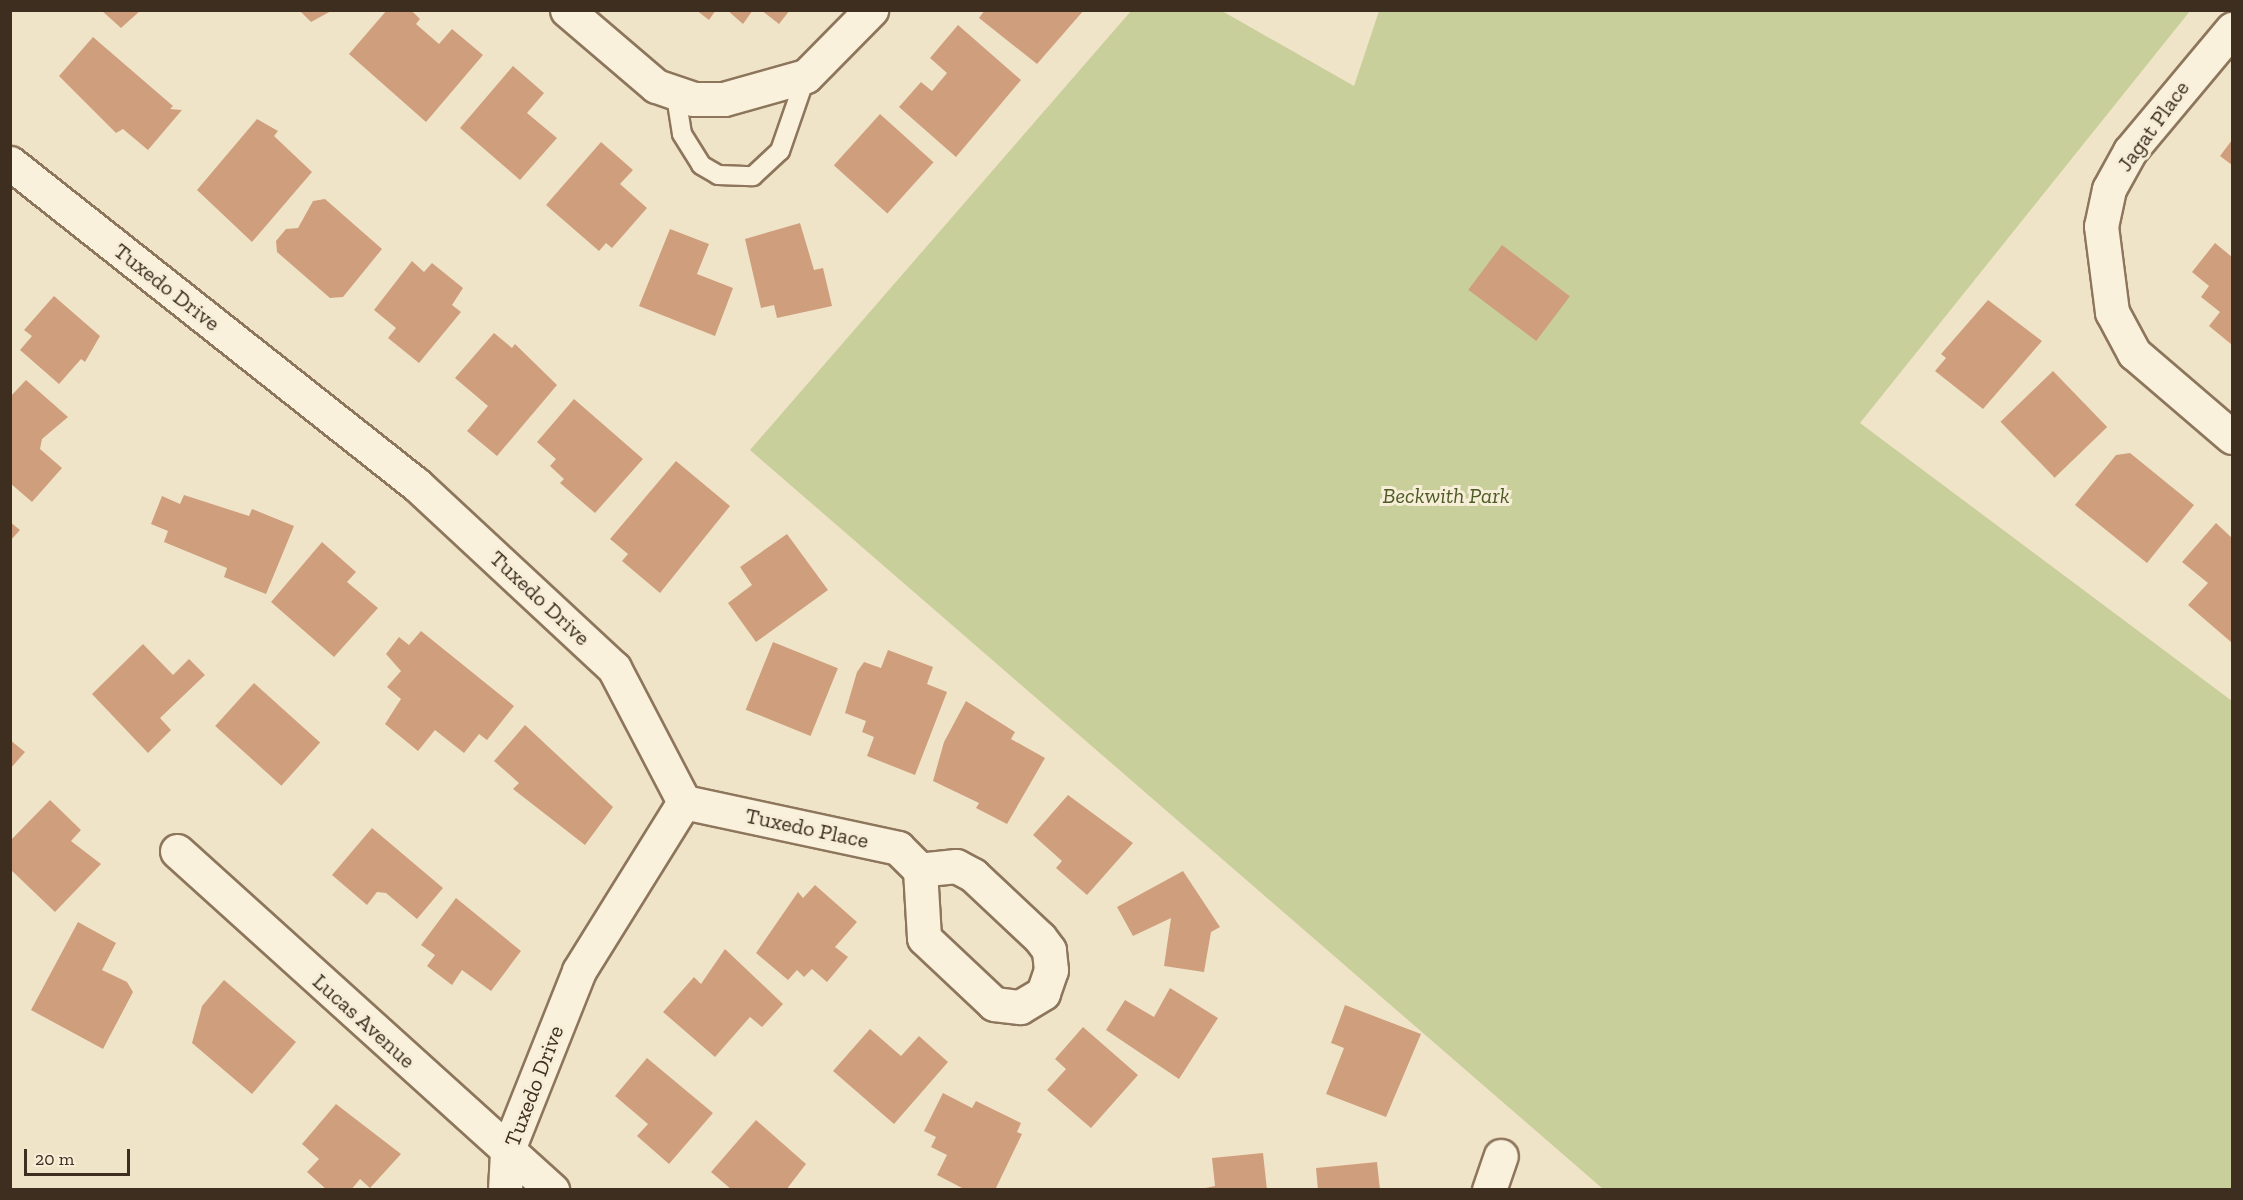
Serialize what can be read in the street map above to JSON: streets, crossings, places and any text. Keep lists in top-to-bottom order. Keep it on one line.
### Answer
{"streets":{"street":["Jagat Place","Tuxedo Drive","Tuxedo Place","Lucas Avenue"]},"crossings":[["Tuxedo Drive","Tuxedo Place"],["Tuxedo Drive","Lucas Avenue"]],"parks":["Beckwith Park"],"scale_bar":"20 m"}
